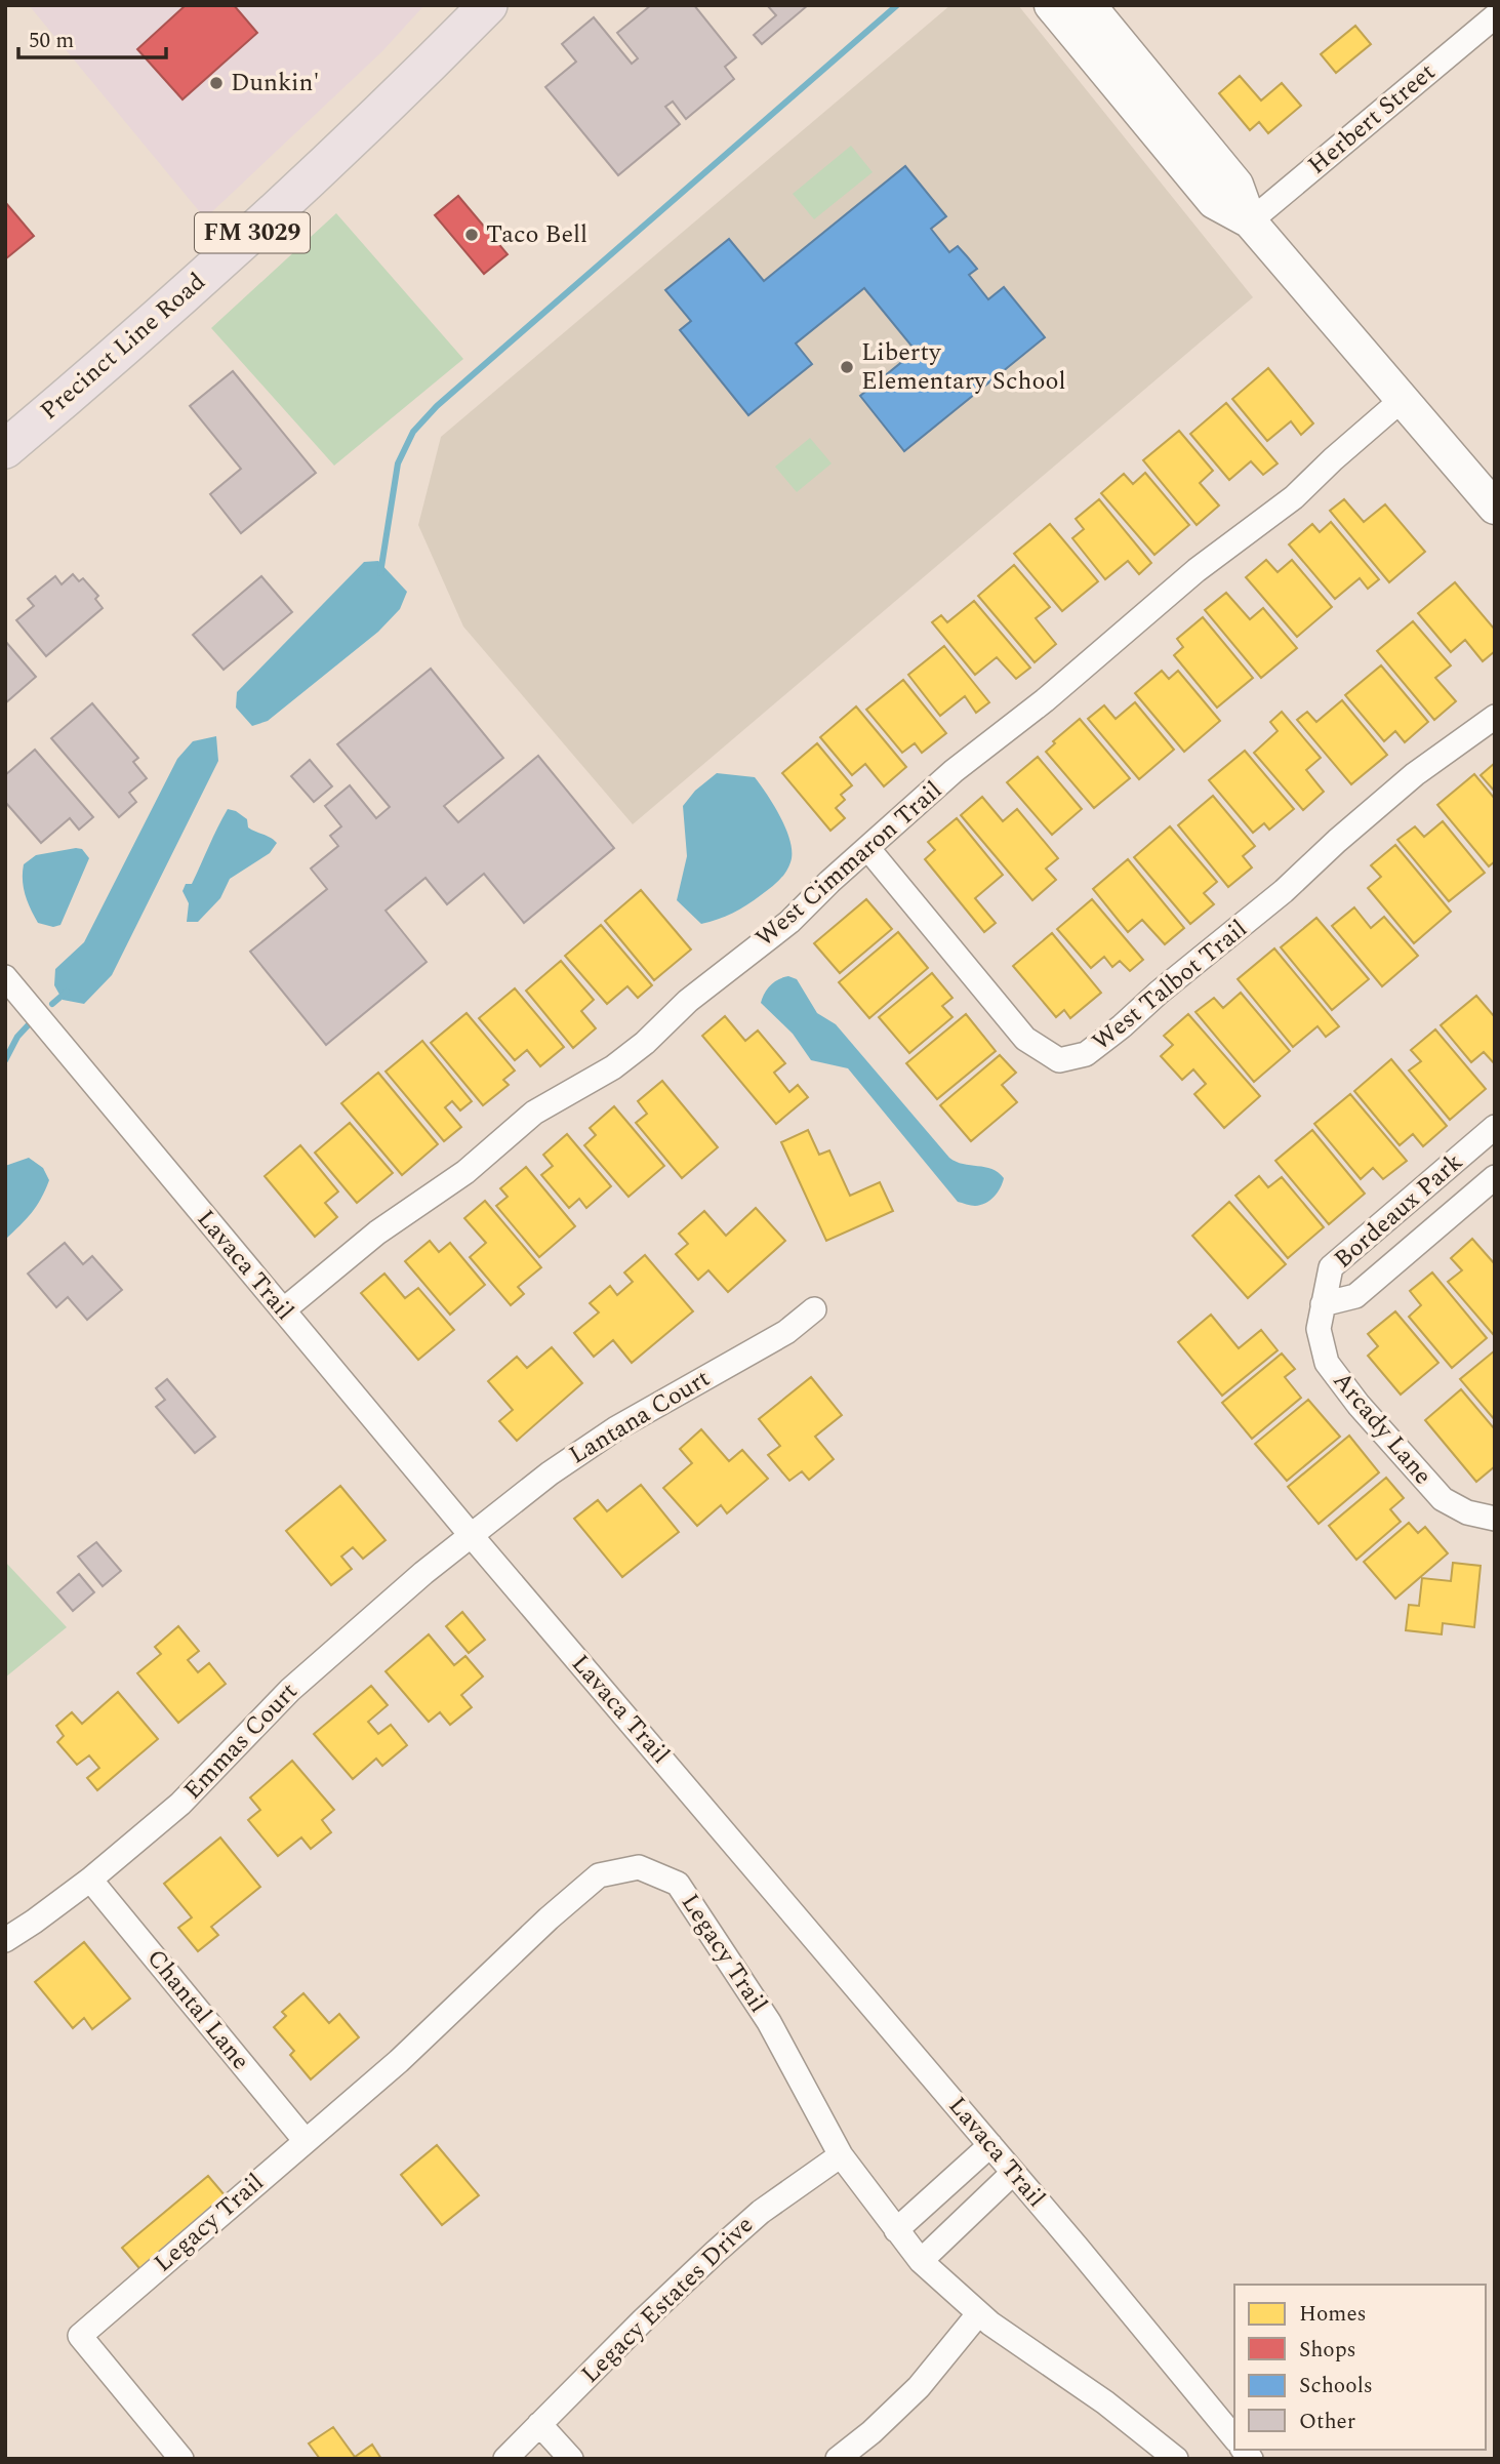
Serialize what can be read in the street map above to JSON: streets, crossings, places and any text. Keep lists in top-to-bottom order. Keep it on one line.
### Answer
{"streets":{"main road":["FM 3029","Precinct Line Road"],"street":["Herbert Street","West Cimmaron Trail","West Talbot Trail","Bordeaux Park","Lavaca Trail","Lantana Court","Arcady Lane","Emmas Court","Legacy Trail","Chantal Lane","Legacy Estates Drive"]},"crossings":[["West Cimmaron Trail","West Talbot Trail"],["West Cimmaron Trail","Lavaca Trail"],["Bordeaux Park","Arcady Lane"],["Lavaca Trail","Lantana Court"],["Lavaca Trail","Emmas Court"],["Lantana Court","Emmas Court"],["Emmas Court","Chantal Lane"],["Legacy Trail","Chantal Lane"],["Legacy Trail","Legacy Estates Drive"]],"places":["Dunkin'","Taco Bell","Liberty Elementary School"],"legend":["Homes","Shops","Schools","Other"],"scale_bar":"50 m"}
